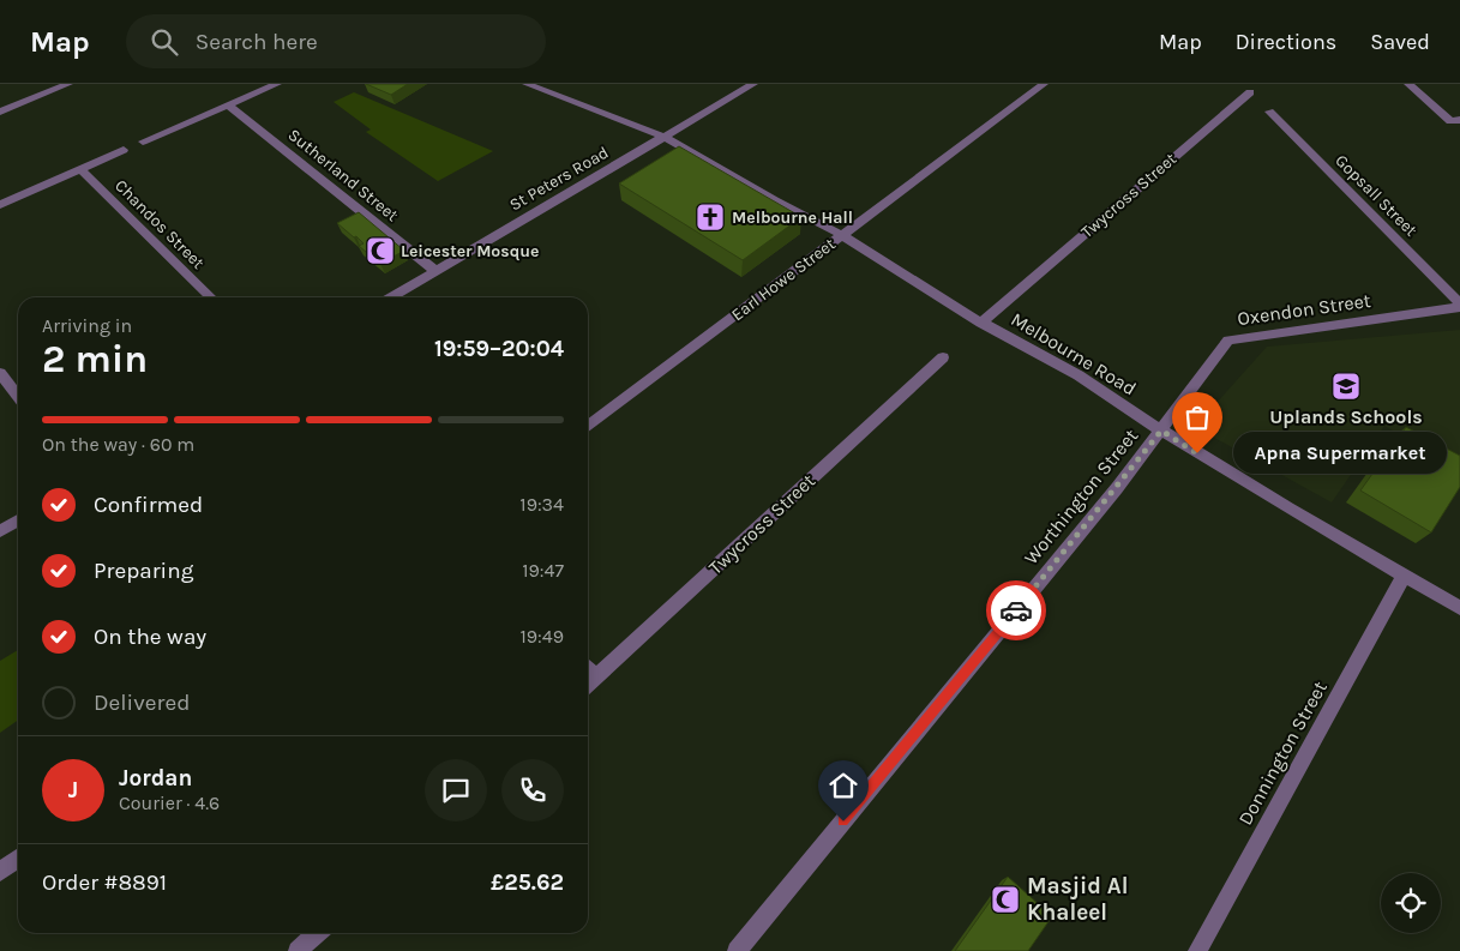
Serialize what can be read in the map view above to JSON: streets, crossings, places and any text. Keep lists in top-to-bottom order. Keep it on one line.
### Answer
{"streets":{"street":["Sutherland Street","St Peters Road","Twycross Street","Gopsall Street","Chandos Street","Earl Howe Street","Oxendon Street","Melbourne Road","Worthington Street","Donnington Street"]},"crossings":[["Sutherland Street","St Peters Road"],["St Peters Road","Melbourne Road"],["Twycross Street","Melbourne Road"],["Gopsall Street","Oxendon Street"],["Earl Howe Street","Melbourne Road"],["Oxendon Street","Melbourne Road"],["Oxendon Street","Worthington Street"],["Melbourne Road","Worthington Street"],["Melbourne Road","Donnington Street"]],"places":{"church":["Melbourne Hall"],"mosque":["Leicester Mosque","Masjid Al Khaleel"],"school or university":["Uplands Schools"],"other":["Apna Supermarket"]},"page":{"header":"Map","search":"Search here","nav":["Map","Directions","Saved"],"heading":["2 min","Arriving in","19:59–20:04"],"panel":["Jordan","Courier · 4.6","Order #8891","£25.62"],"bar":"On the way · 60 m","bubble":"Apna Supermarket","list":[["Confirmed","19:34"],["Preparing","19:47"],["On the way","19:49"],"Delivered"],"round":"J"}}
